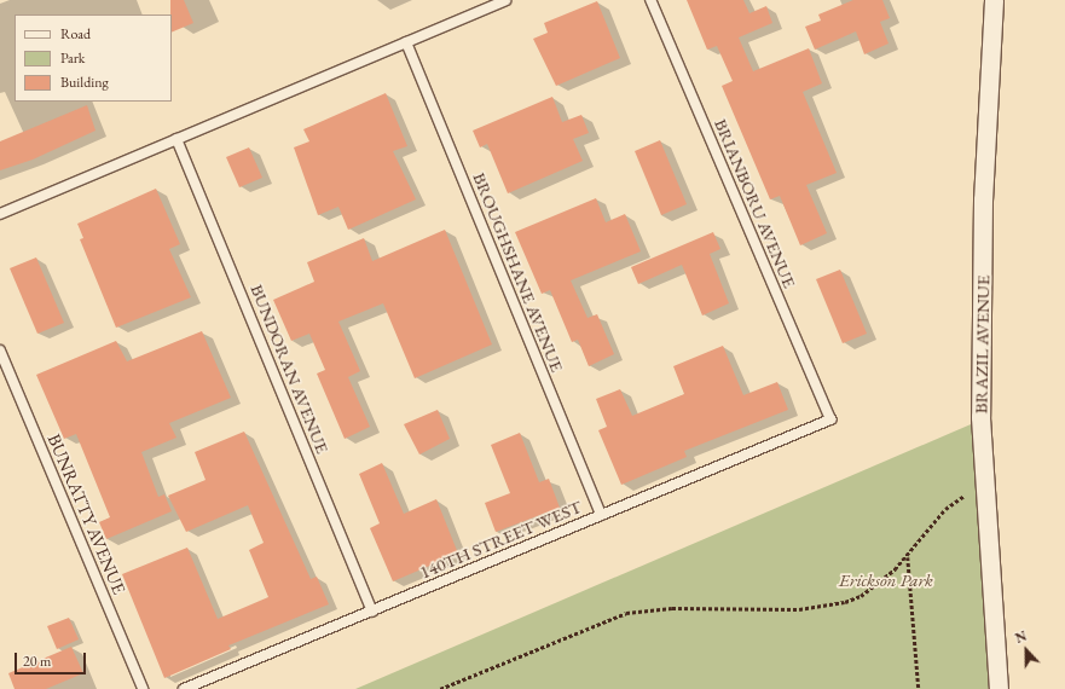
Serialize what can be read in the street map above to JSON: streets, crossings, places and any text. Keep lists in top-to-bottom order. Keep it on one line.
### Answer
{"streets":{"street":["BRAZIL AVENUE"],"lane":["BRIANBORU AVENUE","BROUGHSHANE AVENUE","BUNDORAN AVENUE","BUNRATTY AVENUE","140TH STREET WEST"]},"crossings":[["BRIANBORU AVENUE","140TH STREET WEST"],["BROUGHSHANE AVENUE","140TH STREET WEST"],["BUNDORAN AVENUE","140TH STREET WEST"]],"parks":["Erickson Park"],"legend":["Road","Park","Building"],"scale_bar":"20 m","north":"top"}
